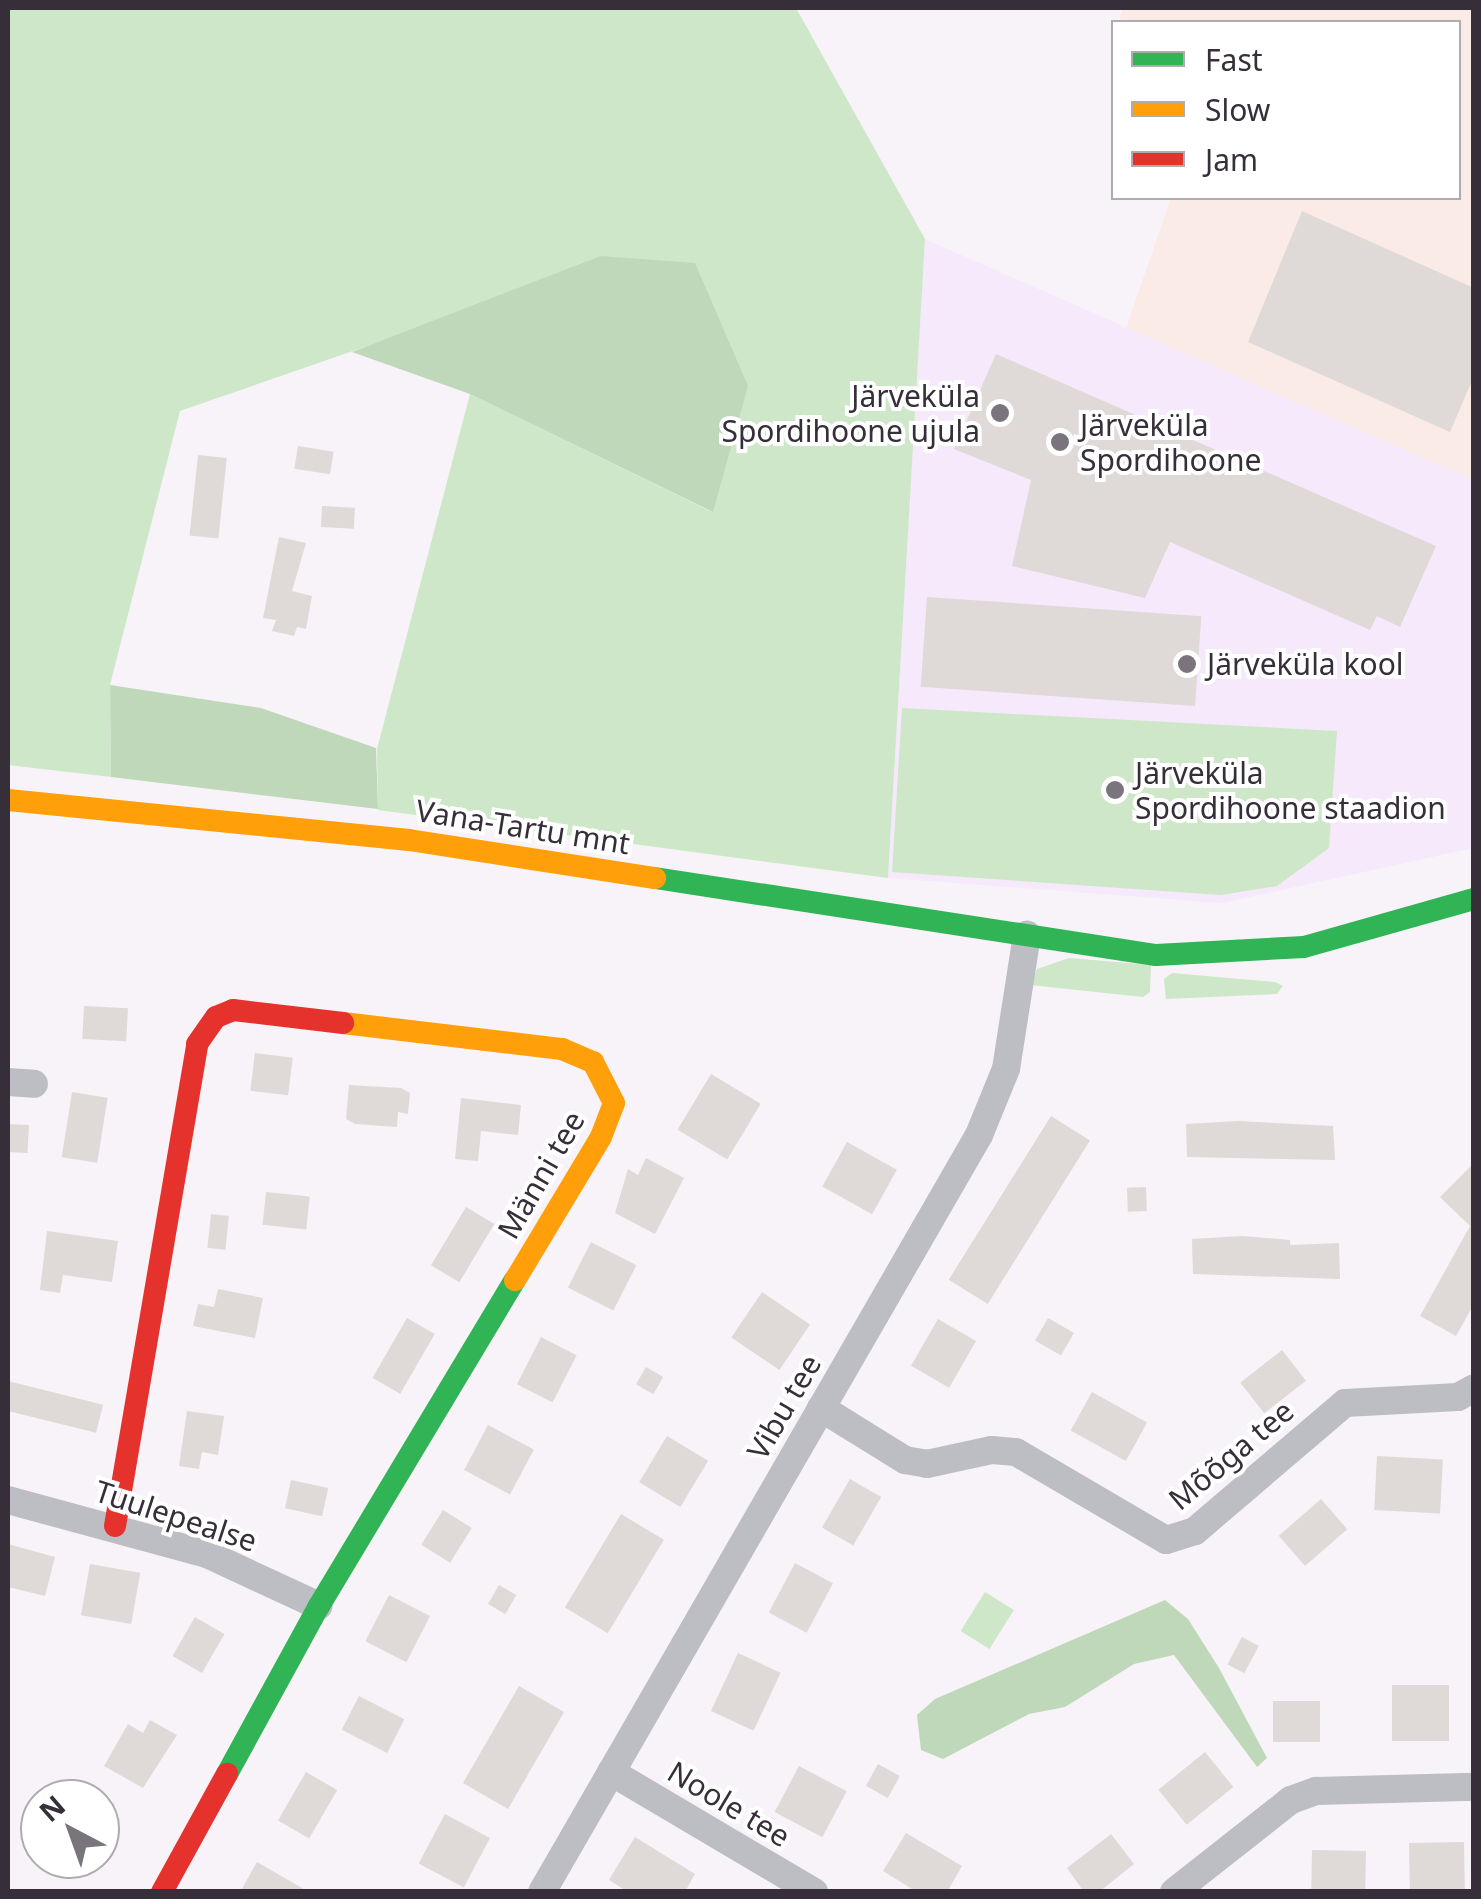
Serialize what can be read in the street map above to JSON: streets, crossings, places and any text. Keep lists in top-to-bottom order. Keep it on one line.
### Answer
{"streets":{"street":["Vana-Tartu mnt","Männi tee","Vibu tee","Mõõga tee","Tuulepealse","Noole tee"]},"crossings":[["Vana-Tartu mnt","Vibu tee"],["Männi tee","Tuulepealse"],["Vibu tee","Mõõga tee"],["Vibu tee","Noole tee"]],"places":["Järveküla Spordihoone ujula","Järveküla Spordihoone","Järveküla kool","Järveküla Spordihoone staadion"],"legend":["Fast","Slow","Jam"],"north":"top left"}
